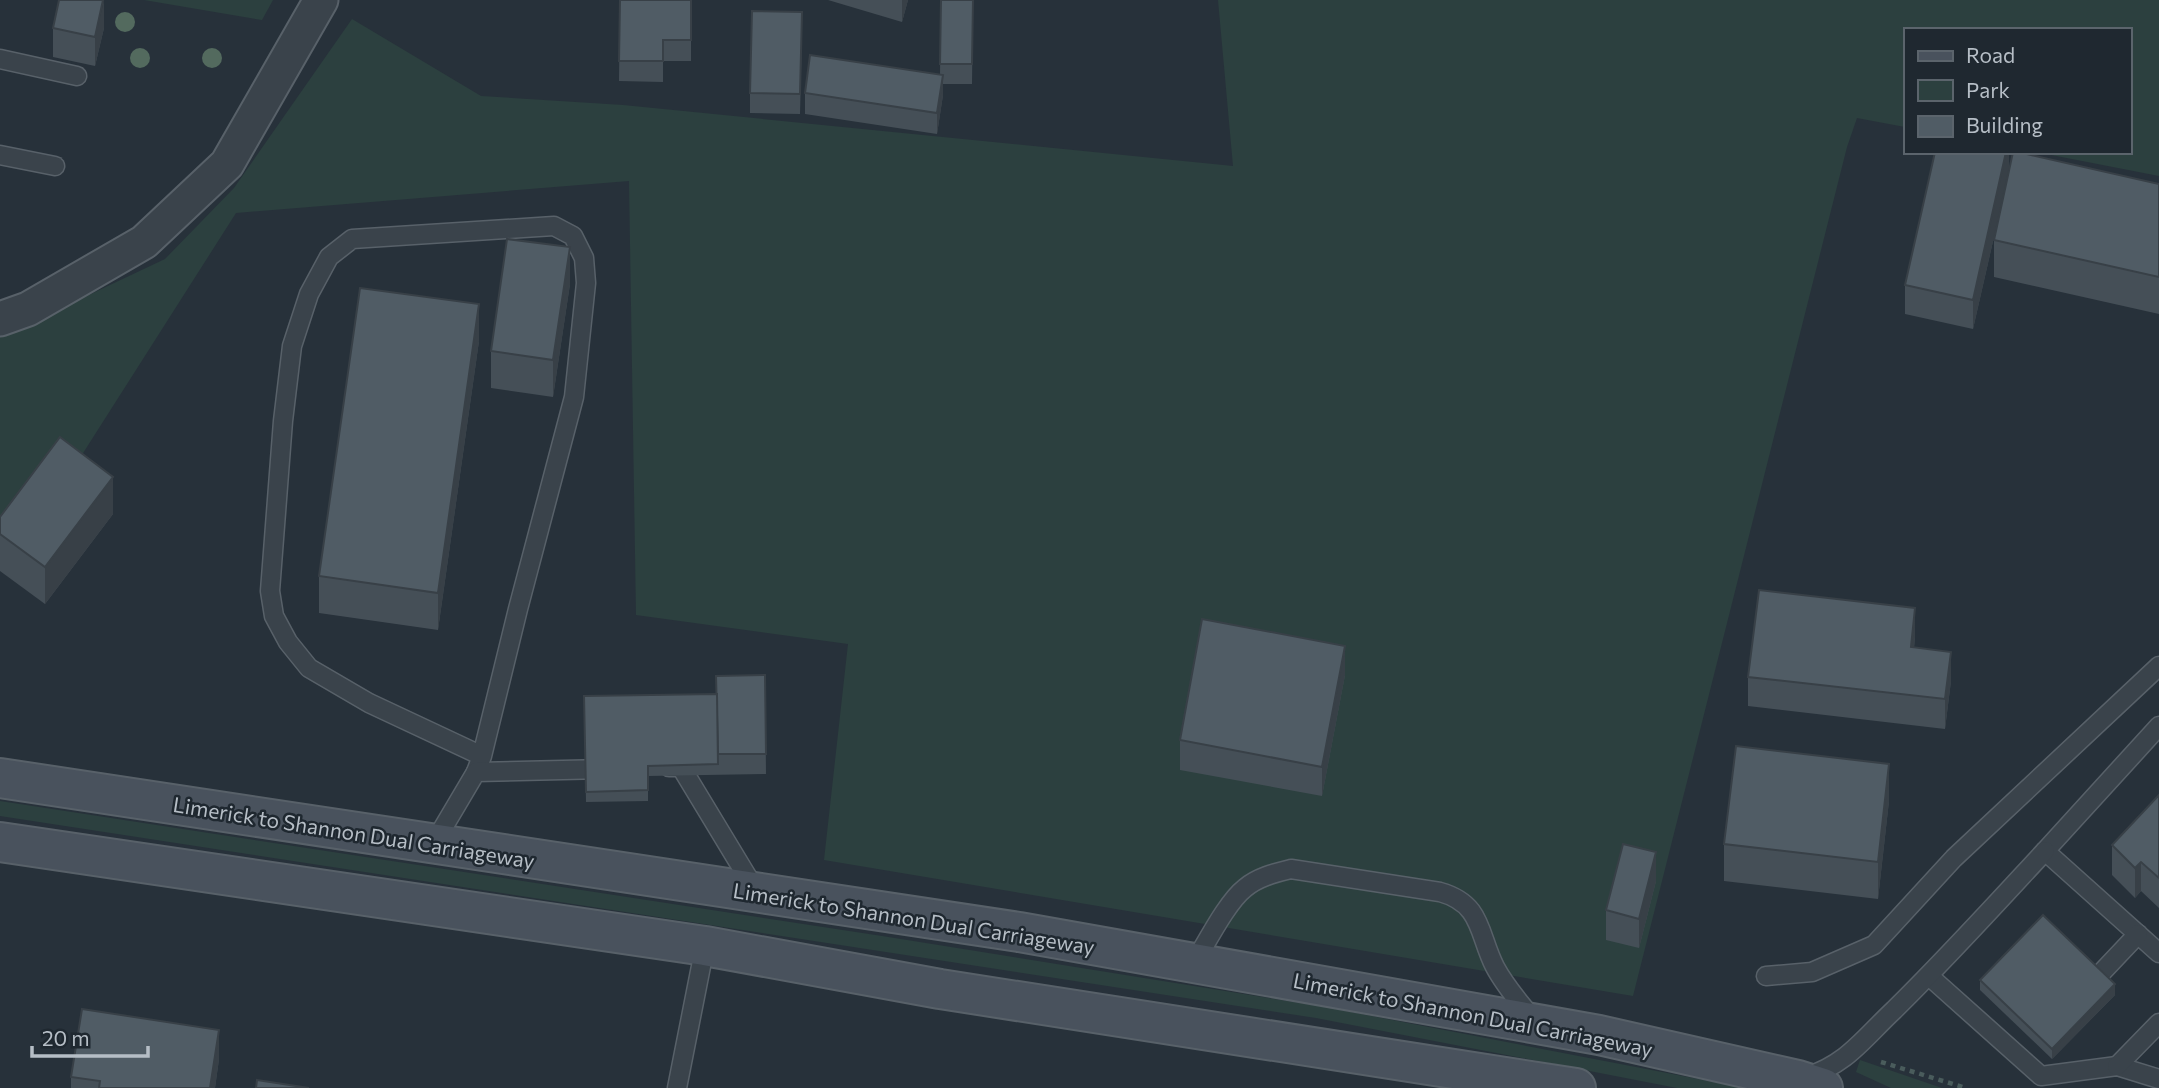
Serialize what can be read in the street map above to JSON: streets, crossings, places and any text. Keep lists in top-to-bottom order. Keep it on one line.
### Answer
{"streets":{"main road":["Limerick to Shannon Dual Carriageway"]},"legend":["Road","Park","Building"],"scale_bar":"20 m"}
